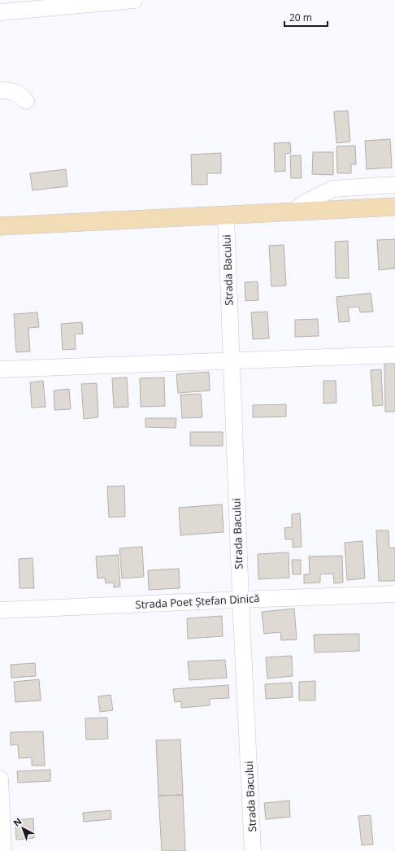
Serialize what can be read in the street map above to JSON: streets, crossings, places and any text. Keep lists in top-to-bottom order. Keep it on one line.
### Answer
{"streets":{"street":["Strada Bacului","Strada Poet Ștefan Dinică"]},"crossings":[["Strada Bacului","Strada Poet Ștefan Dinică"]],"scale_bar":"20 m","north":"top left"}
